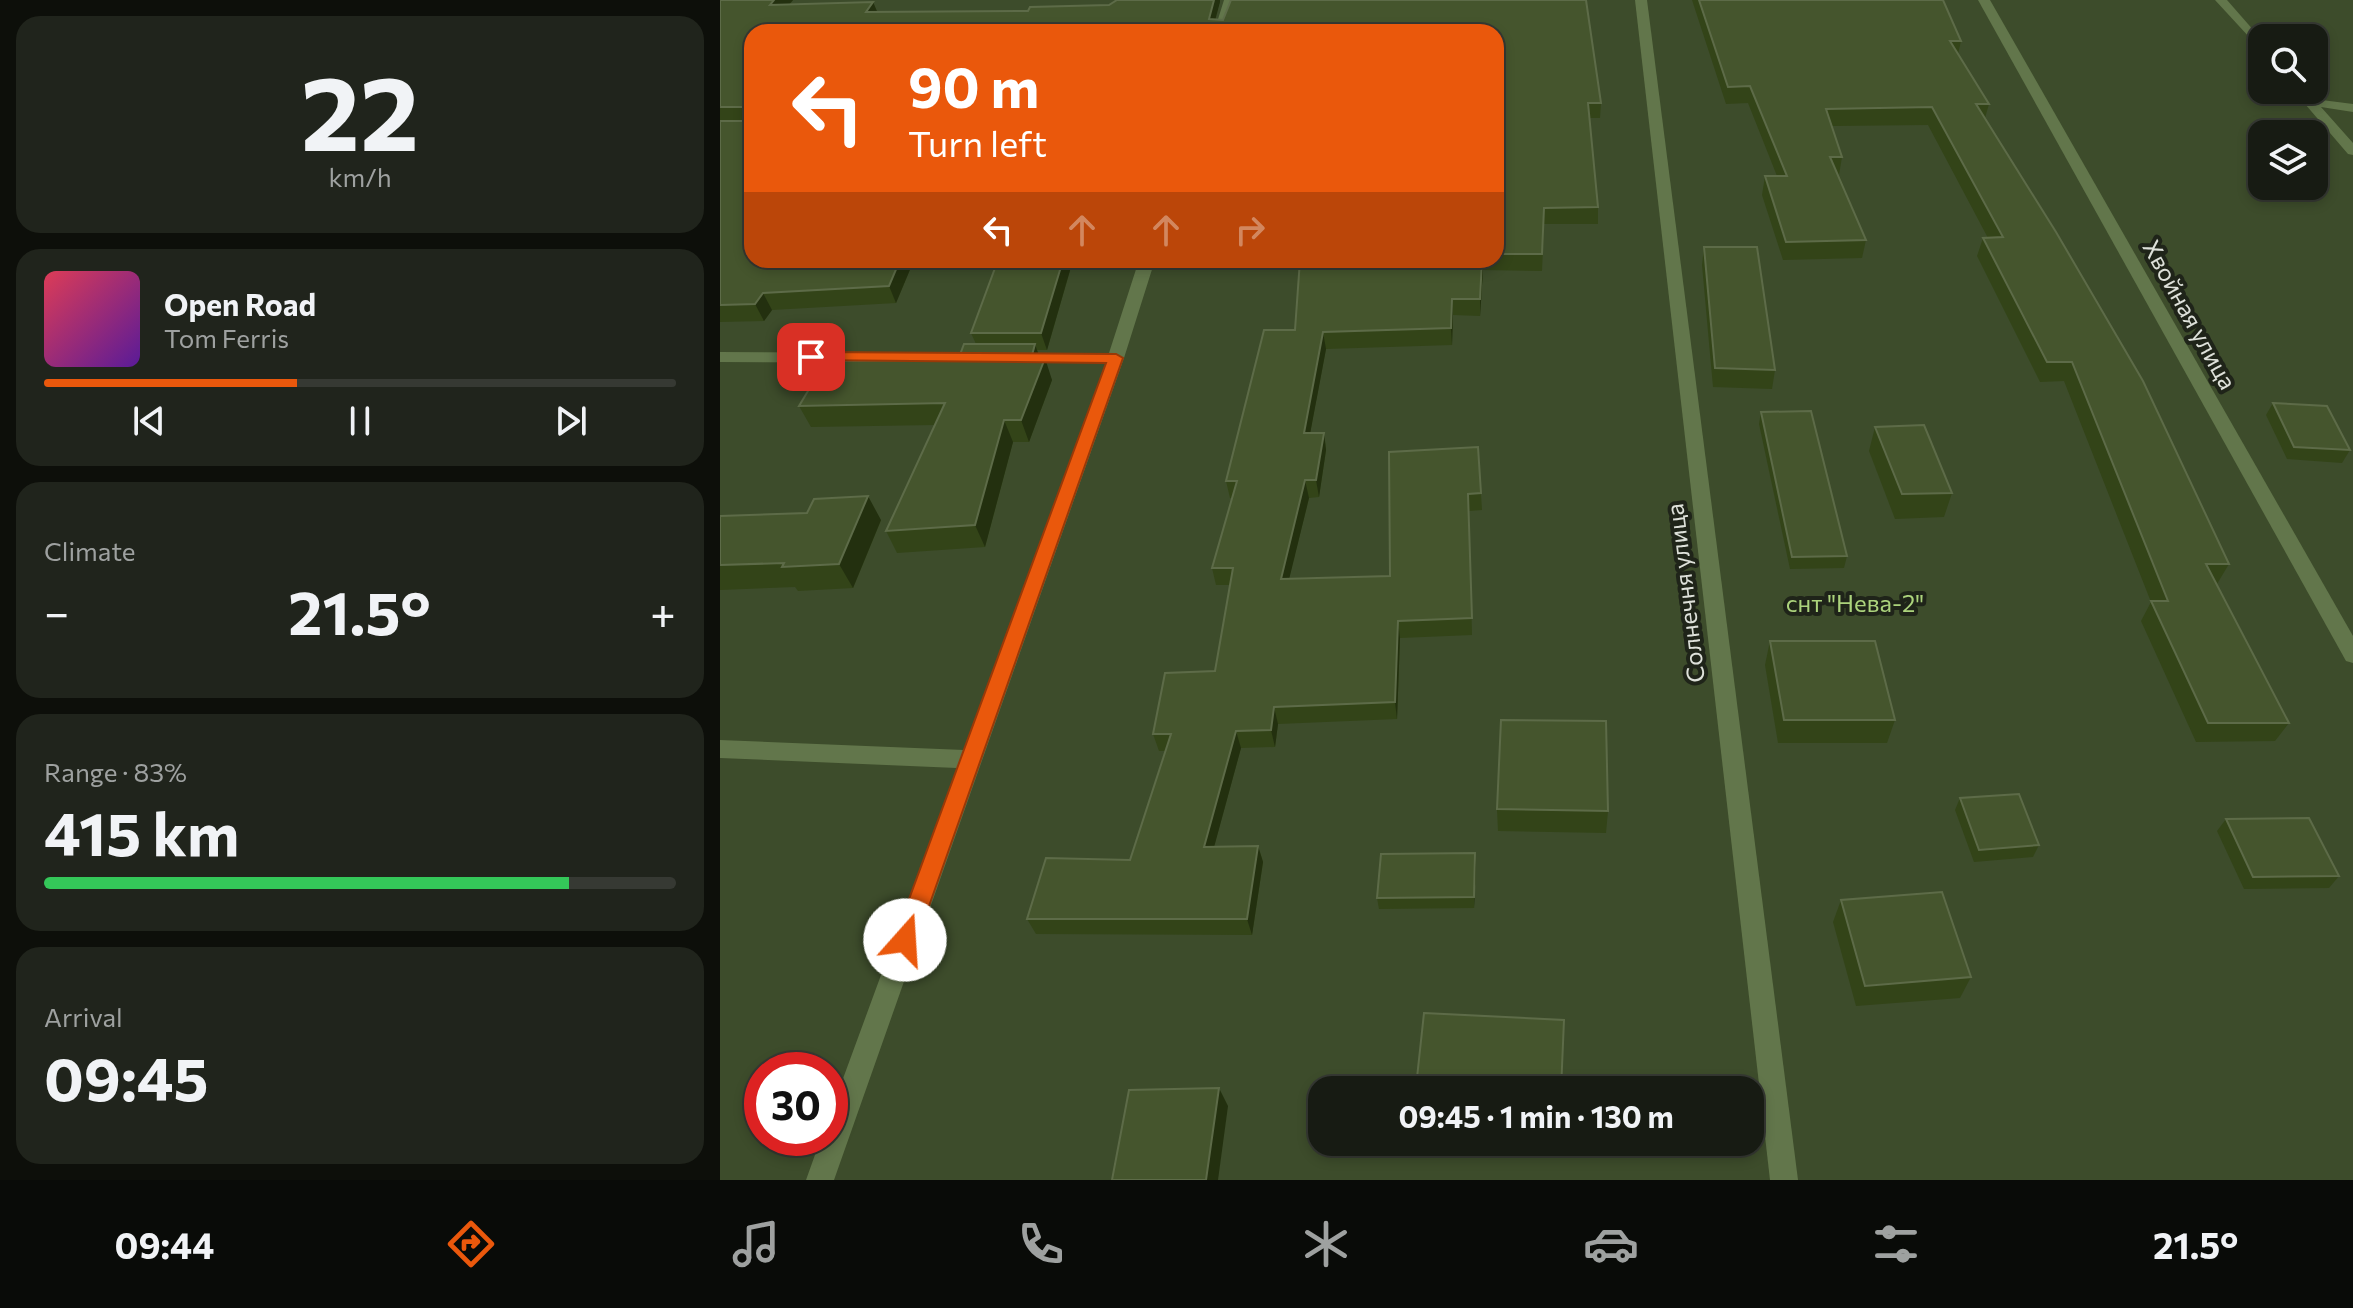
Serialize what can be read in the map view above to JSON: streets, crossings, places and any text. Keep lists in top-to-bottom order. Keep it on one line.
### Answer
{"streets":{"street":["Хвойная улица","Солнечня улица"]},"parks":["снт \"Нева-2\""],"page":{"tile":[["22","km/h"],"Climate",["Range · 83%","415 km"],["Arrival","09:45"]],"turn":["90 m","Turn left"],"song":["Open Road","Tom Ferris"],"heat":["−","21.5°","+"],"limit":"30","trip":"09:45 · 1 min · 130 m","tabs":["09:44","21.5°"]}}
